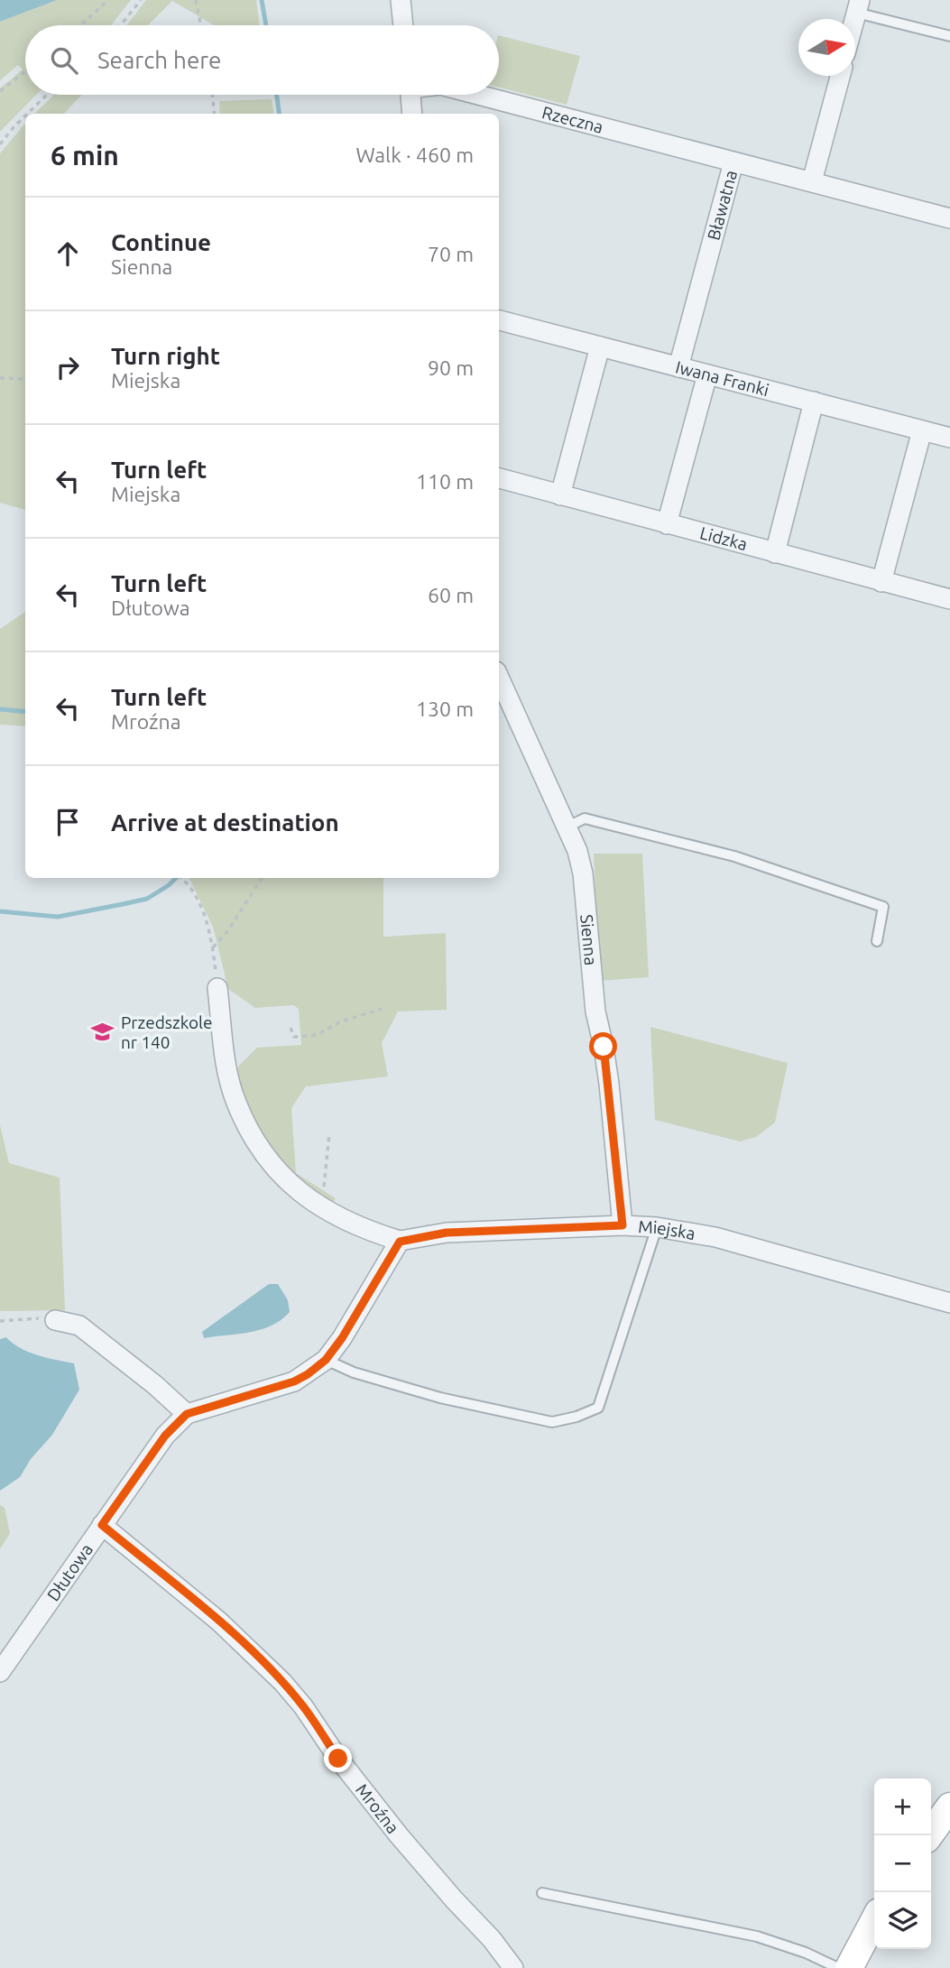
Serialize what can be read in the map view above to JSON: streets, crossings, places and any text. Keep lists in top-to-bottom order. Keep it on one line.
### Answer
{"streets":{"street":["Rzeczna","Bławatna","Iwana Franki","Lidzka","Sienna","Miejska","Dłutowa","Mroźna"]},"crossings":[["Rzeczna","Bławatna"],["Bławatna","Iwana Franki"],["Sienna","Miejska"],["Dłutowa","Mroźna"]],"places":{"school or university":["Przedszkole nr 140"]},"north":"right","page":{"search":"Search here","heading":["6 min","Walk · 460 m"],"list":[["Continue","Sienna","70 m"],["Turn right","Miejska","90 m"],["Turn left","Miejska","110 m"],["Turn left","Dłutowa","60 m"],["Turn left","Mroźna","130 m"],"Arrive at destination"],"map_buttons":["+","−"]}}
